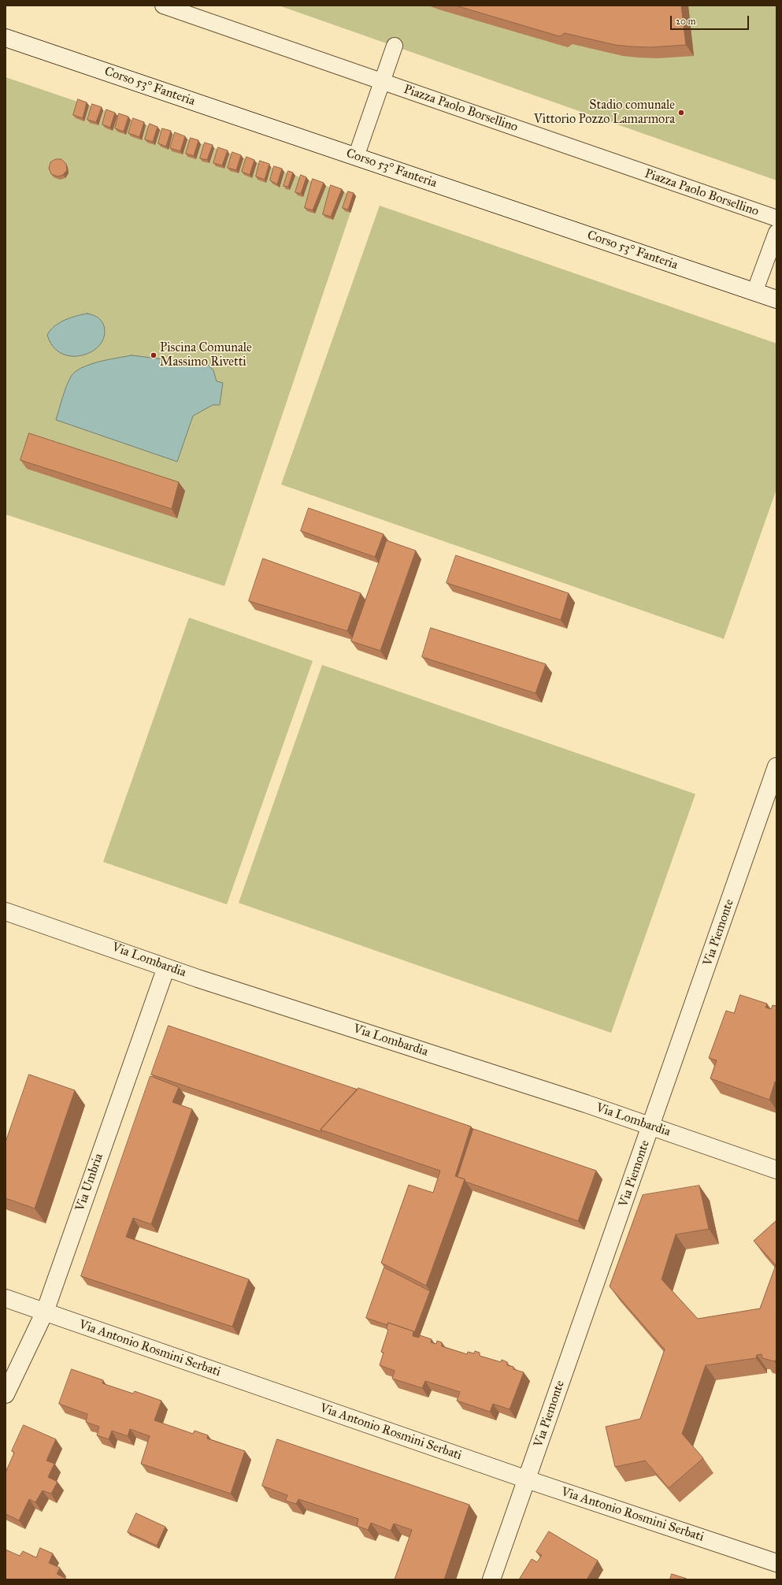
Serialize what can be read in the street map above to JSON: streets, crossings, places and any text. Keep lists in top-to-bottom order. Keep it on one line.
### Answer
{"streets":{"street":["Corso 53° Fanteria","Via Piemonte","Via Lombardia","Via Umbria","Via Antonio Rosmini Serbati"],"lane":["Piazza Paolo Borsellino"]},"crossings":[["Via Piemonte","Via Lombardia"],["Via Piemonte","Via Antonio Rosmini Serbati"],["Via Lombardia","Via Umbria"],["Via Umbria","Via Antonio Rosmini Serbati"]],"places":["Stadio comunale Vittorio Pozzo Lamarmora","Piscina Comunale Massimo Rivetti"],"scale_bar":"20 m"}
